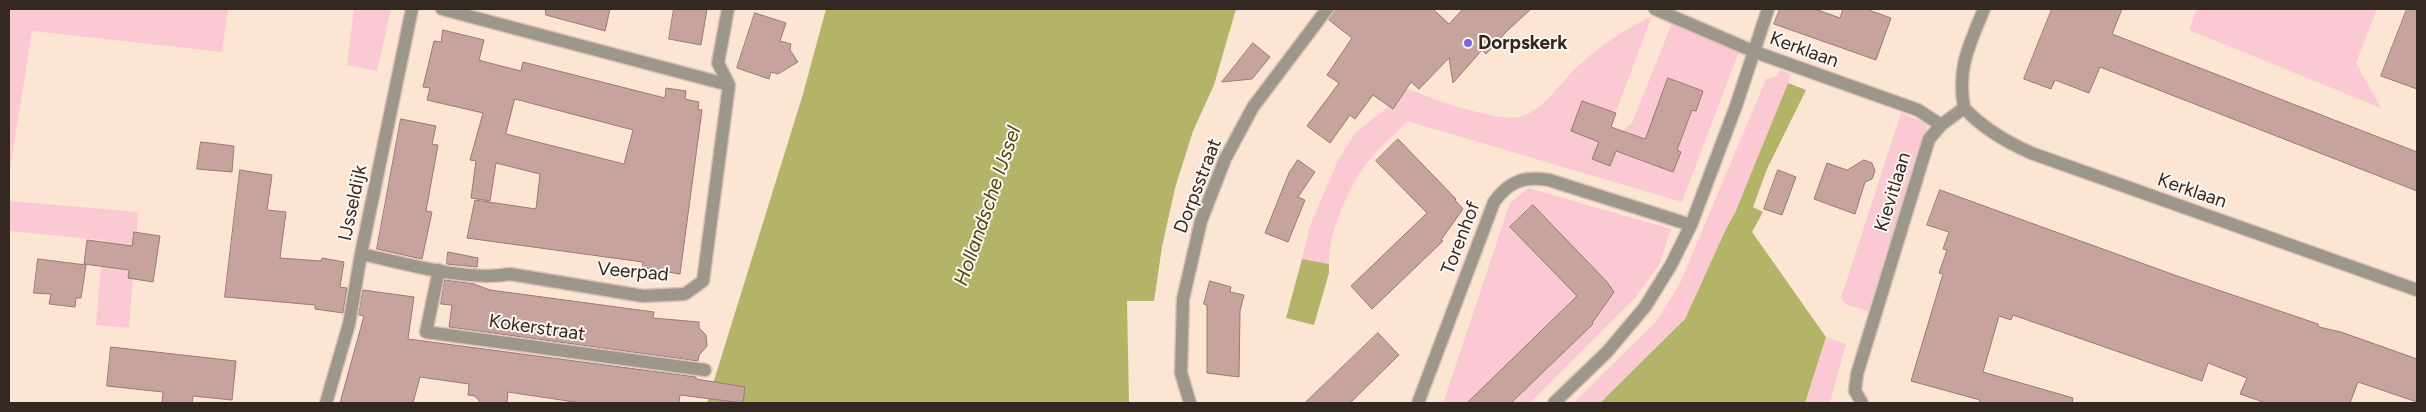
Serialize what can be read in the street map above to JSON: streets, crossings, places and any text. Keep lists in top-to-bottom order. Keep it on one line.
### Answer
{"streets":{"street":["Kerklaan","Dorpsstraat","Kievitlaan","IJsseldijk","Torenhof","Veerpad","Kokerstraat"]},"crossings":[["Kerklaan","Kievitlaan"],["IJsseldijk","Veerpad"],["Veerpad","Kokerstraat"]],"water":["Hollandsche IJssel"],"places":["Dorpskerk"]}
